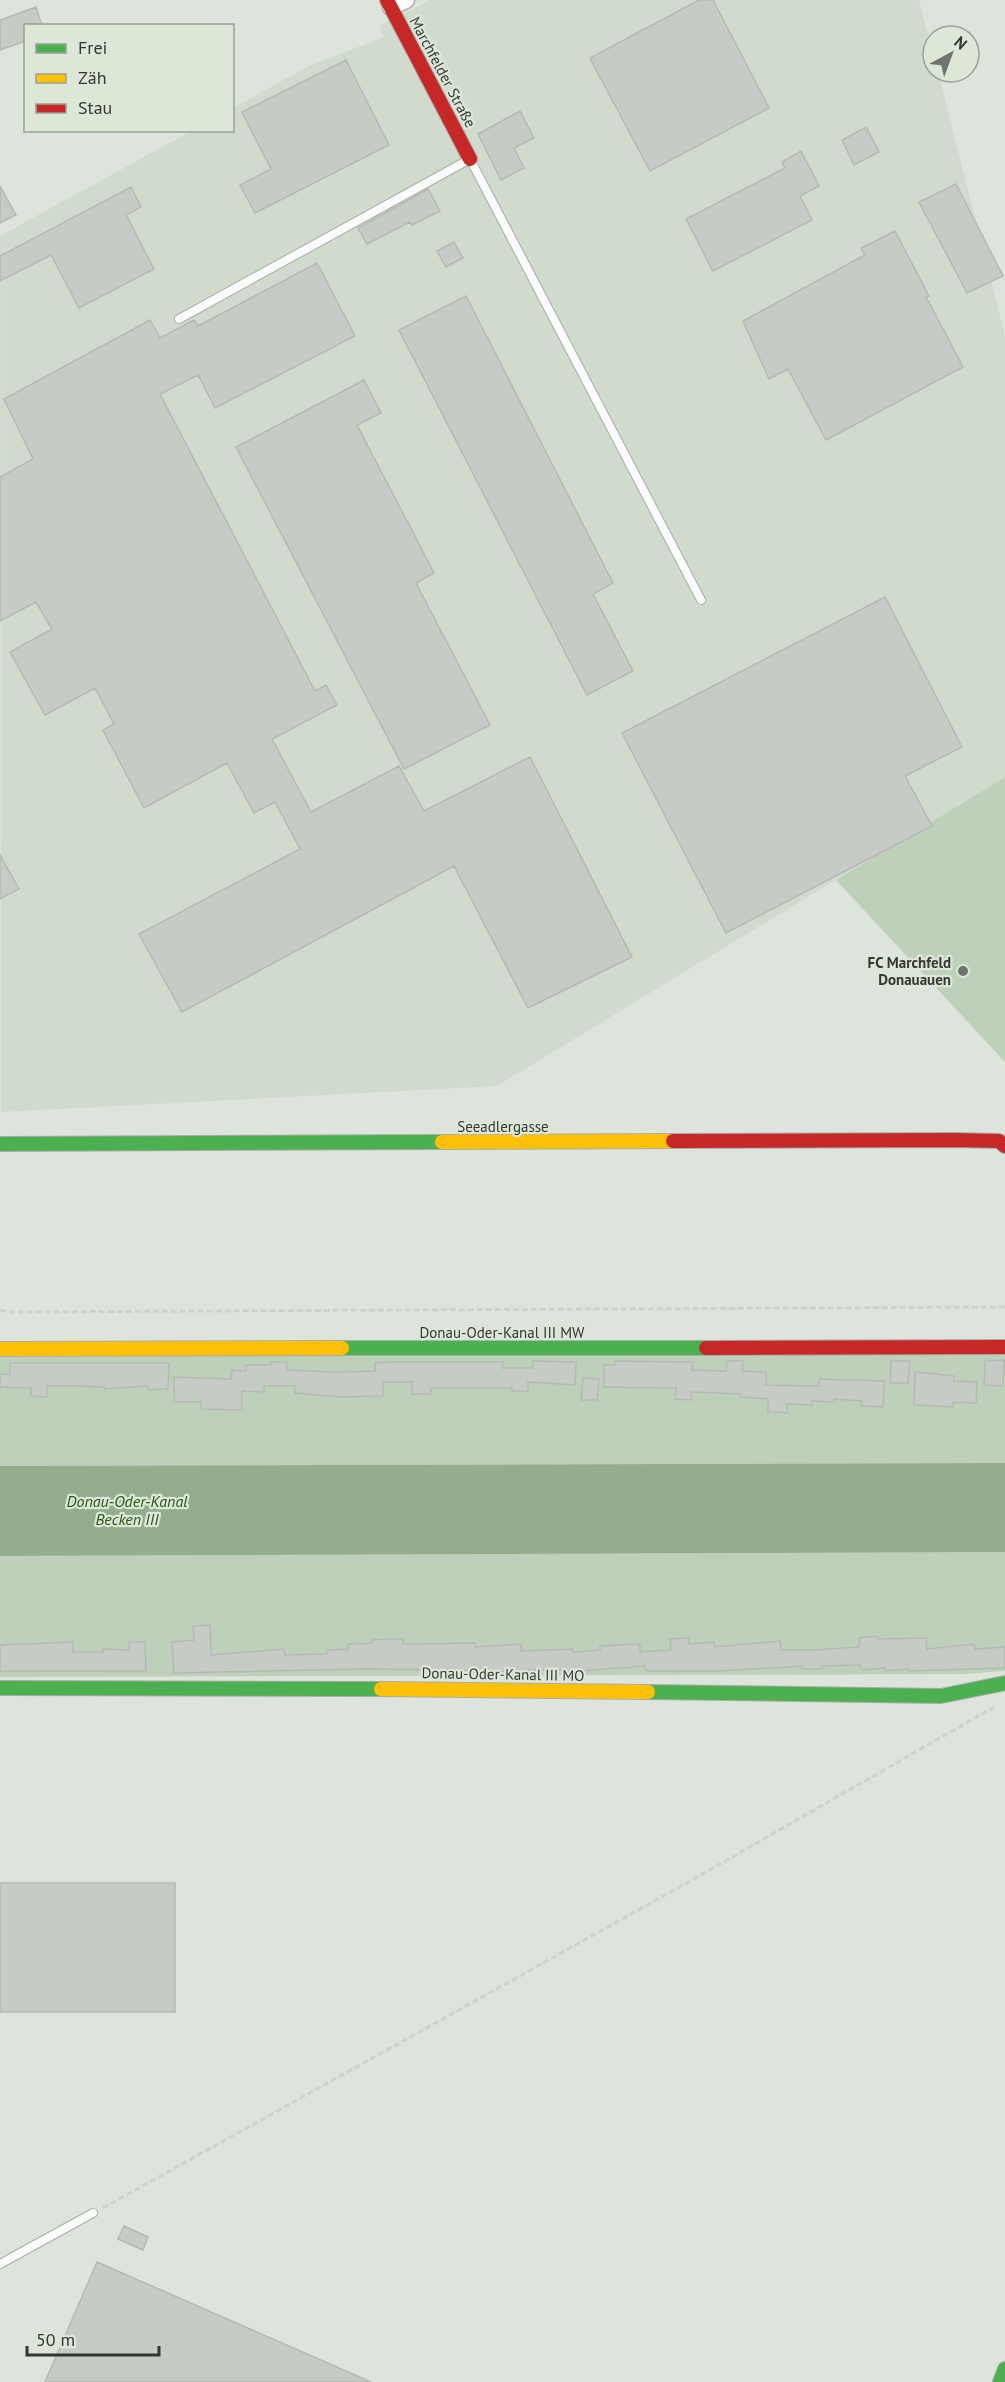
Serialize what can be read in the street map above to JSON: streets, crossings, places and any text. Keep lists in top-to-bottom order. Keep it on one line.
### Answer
{"streets":{"street":["Marchfelder Straße","Seeadlergasse","Donau-Oder-Kanal III MW","Donau-Oder-Kanal III MO"]},"water":["Donau-Oder-Kanal Becken III"],"places":["FC Marchfeld Donauauen"],"legend":["Frei","Zäh","Stau"],"scale_bar":"50 m","north":"top right"}
